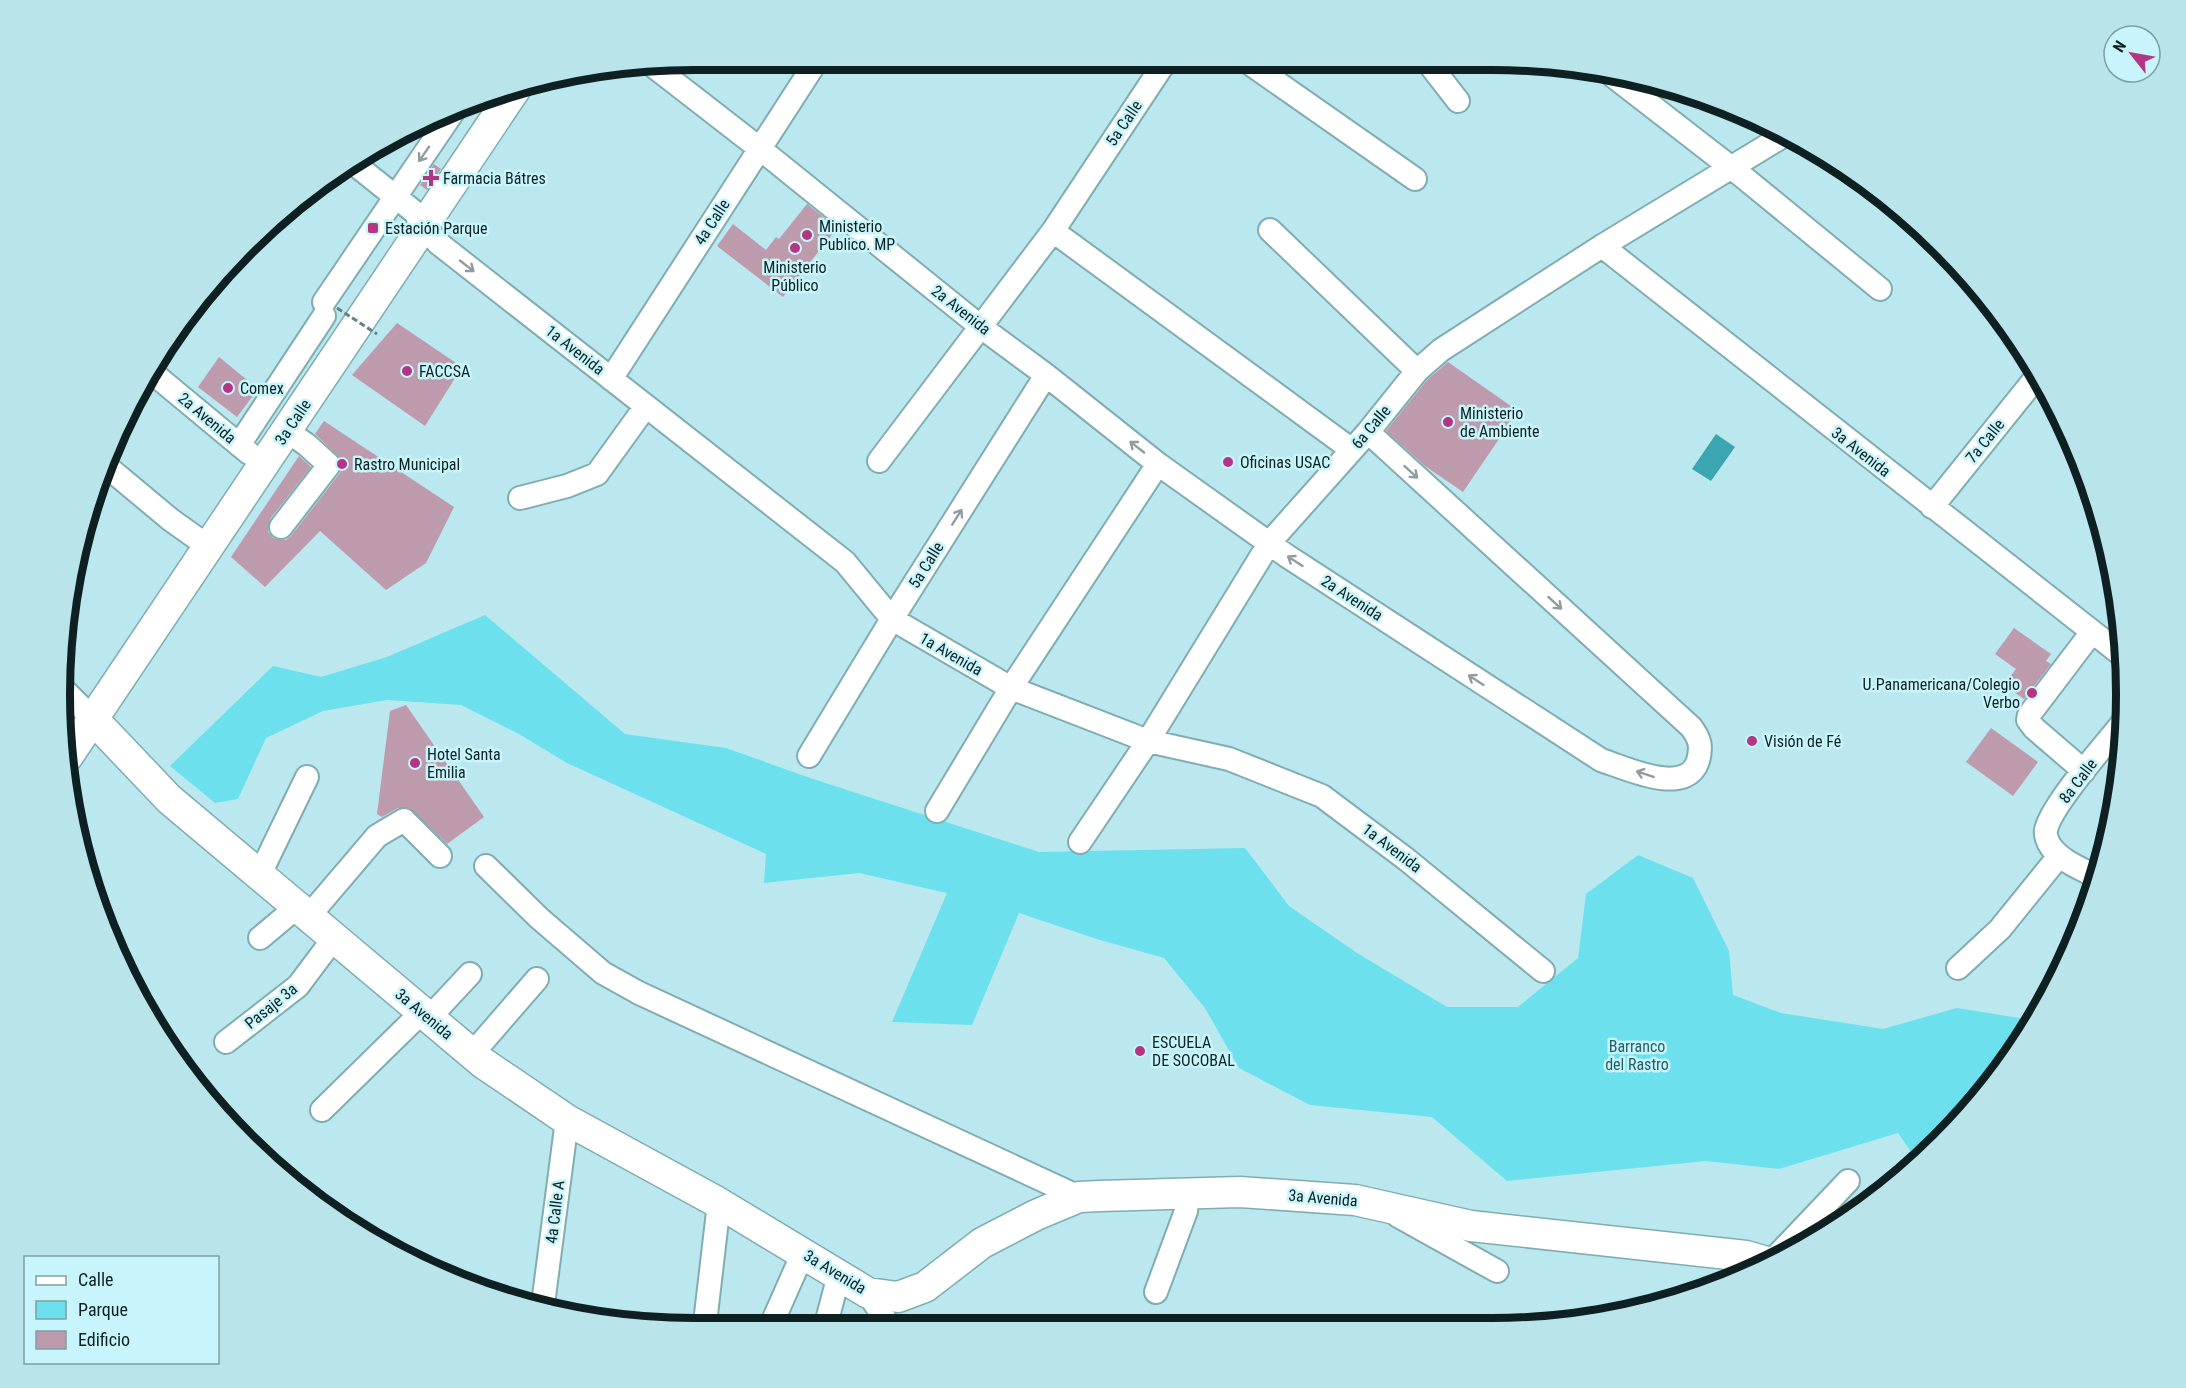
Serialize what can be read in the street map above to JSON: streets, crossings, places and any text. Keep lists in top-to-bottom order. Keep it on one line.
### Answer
{"streets":{"main road":["3a Calle","3a Avenida"],"street":["5a Calle","4a Calle","2a Avenida","1a Avenida","6a Calle","7a Calle","8a Calle","Pasaje 3a","4a Calle A"]},"crossings":[["5a Calle","2a Avenida"],["5a Calle","1a Avenida"],["4a Calle","2a Avenida"],["4a Calle","1a Avenida"],["2a Avenida","3a Calle"],["2a Avenida","6a Calle"],["1a Avenida","3a Calle"],["1a Avenida","6a Calle"],["3a Calle","3a Avenida"],["6a Calle","3a Avenida"],["7a Calle","3a Avenida"],["3a Avenida","Pasaje 3a"],["3a Avenida","4a Calle A"]],"parks":["Barranco del Rastro"],"places":{"health":["Farmacia Bátres"],"transit":["Estación Parque"],"other":["Ministerio Publico. MP","Ministerio Público","FACCSA","Comex","Ministerio de Ambiente","Oficinas USAC","Rastro Municipal","U.Panamericana/Colegio Verbo","Visión de Fé","Hotel Santa Emilia","ESCUELA DE SOCOBAL"]},"legend":["Calle","Parque","Edificio"],"north":"top left"}
